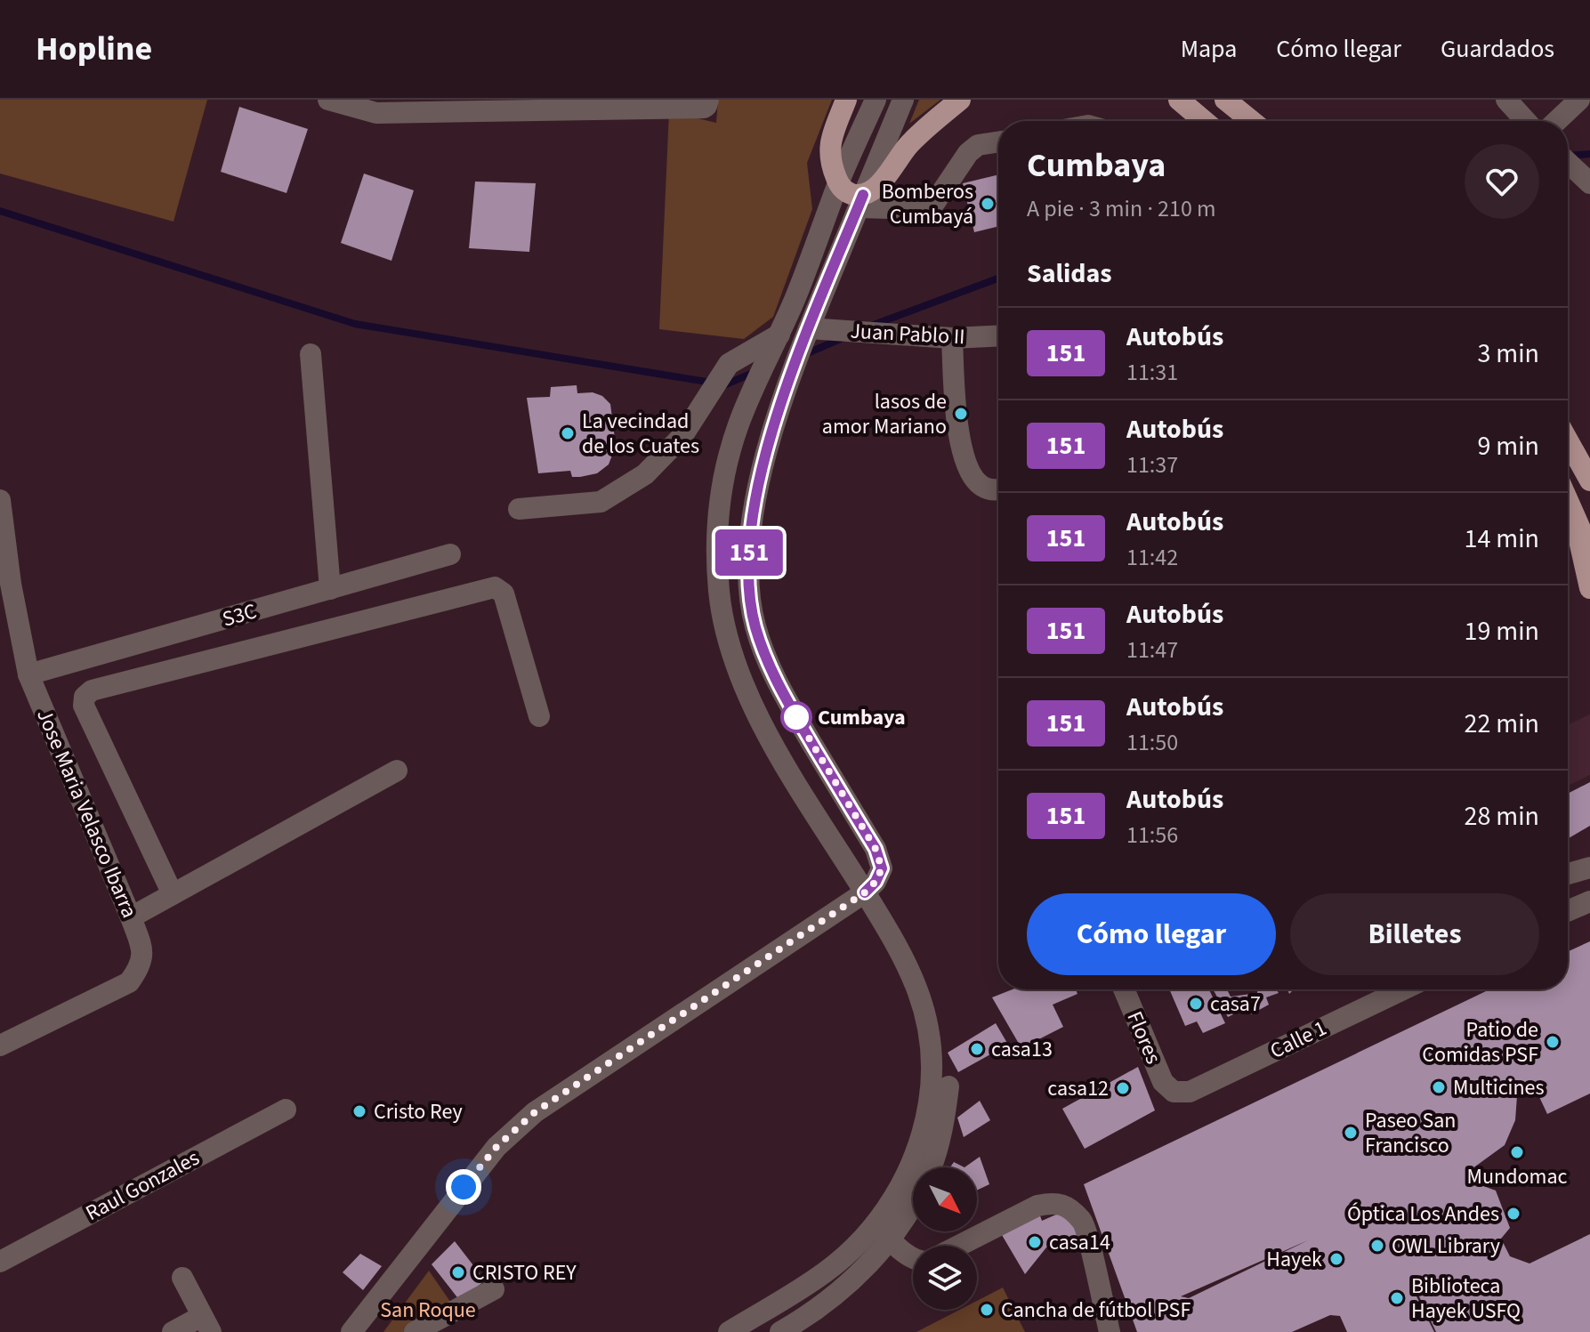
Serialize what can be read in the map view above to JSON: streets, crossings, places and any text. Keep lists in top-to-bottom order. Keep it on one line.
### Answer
{"streets":{"street":["Juan Pablo II","S3C","Jose Maria Velasco Ibarra","Flores","Calle 1","Raul Gonzales"]},"crossings":[["S3C","Jose Maria Velasco Ibarra"],["Flores","Calle 1"]],"parks":["San Roque"],"places":["Bomberos Cumbayá","lasos de amor Mariano","La vecindad de los Cuates","Cumbaya","casa7","Patio de Comidas PSF","casa13","Multicines","casa12","Cristo Rey","Paseo San Francisco","Mundomac","Óptica Los Andes","casa14","OWL Library","Hayek","CRISTO REY","Biblioteca Hayek USFQ","Cancha de fútbol PSF"],"lines":["bus line 151"],"north":"bottom right","page":{"header":"Hopline","nav":["Mapa","Cómo llegar","Guardados"],"on_map":"151","heading":[["Cumbaya","A pie · 3 min · 210 m"],"Salidas"],"list":[{"mark":"151","name":"Autobús","note":"11:31","value":"3 min"},{"mark":"151","name":"Autobús","note":"11:37","value":"9 min"},{"mark":"151","name":"Autobús","note":"11:42","value":"14 min"},{"mark":"151","name":"Autobús","note":"11:47","value":"19 min"},{"mark":"151","name":"Autobús","note":"11:50","value":"22 min"},{"mark":"151","name":"Autobús","note":"11:56","value":"28 min"}],"buttons":["Cómo llegar","Billetes"]}}
